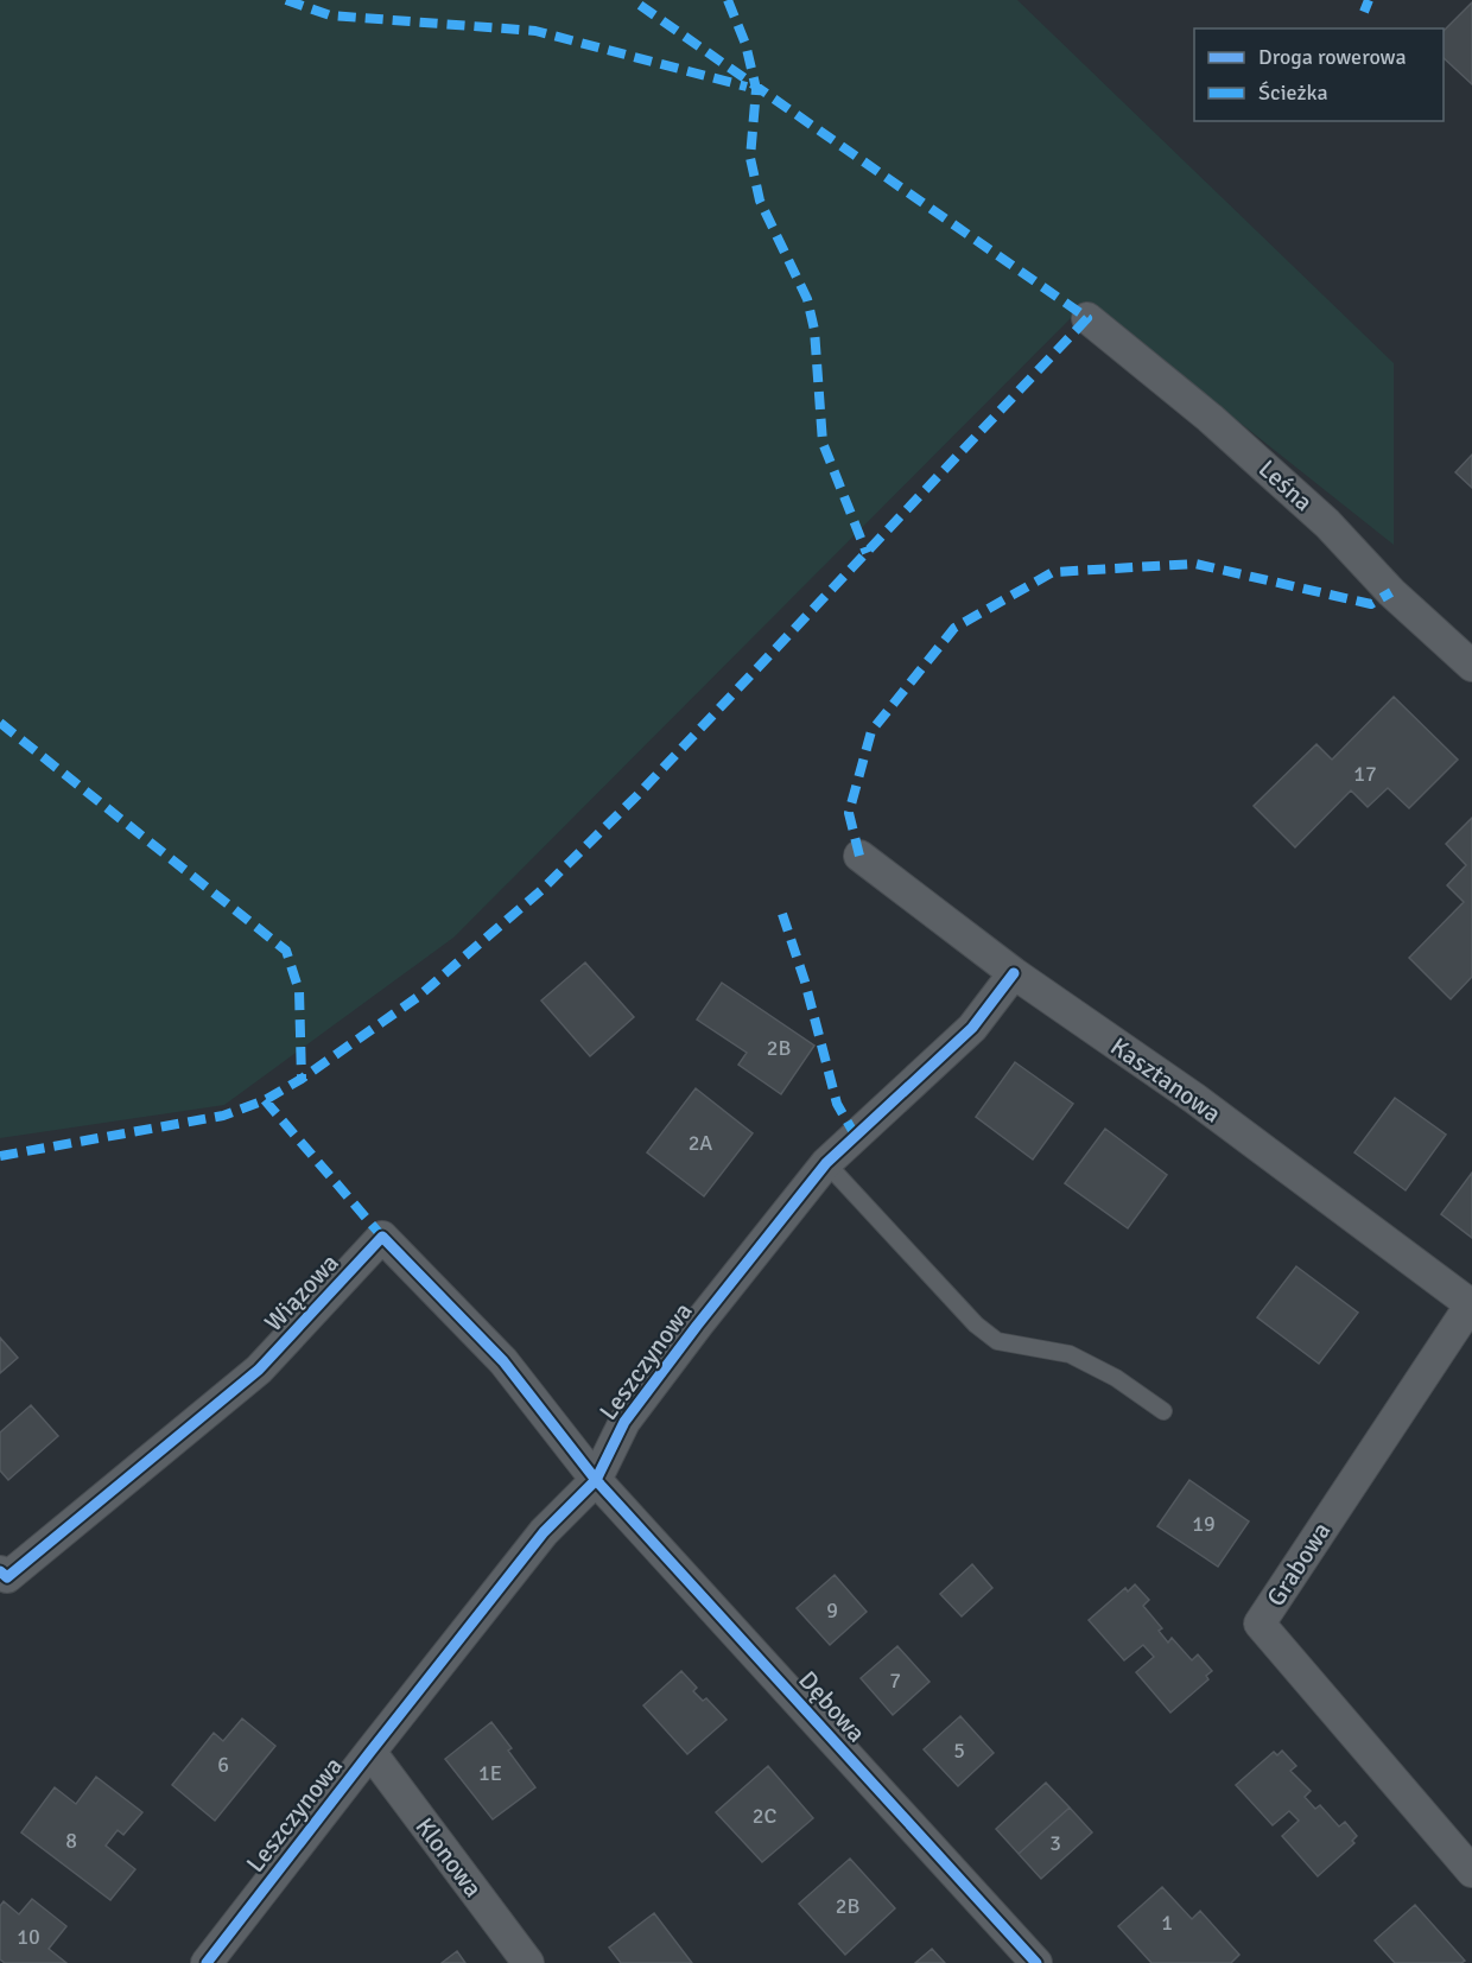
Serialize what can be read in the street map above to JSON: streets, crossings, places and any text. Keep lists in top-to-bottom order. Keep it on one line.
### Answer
{"streets":{"street":["Leśna","Kasztanowa","Wiązowa","Leszczynowa","Grabowa","Dębowa","Klonowa"]},"crossings":[["Kasztanowa","Leszczynowa"],["Kasztanowa","Grabowa"],["Wiązowa","Leszczynowa"],["Wiązowa","Dębowa"],["Leszczynowa","Dębowa"],["Leszczynowa","Klonowa"]],"house_numbers":["17","2B","2A","19","9","7","5","6","1E","2C","8","3","2B","1","10"],"legend":["Droga rowerowa","Ścieżka"]}
